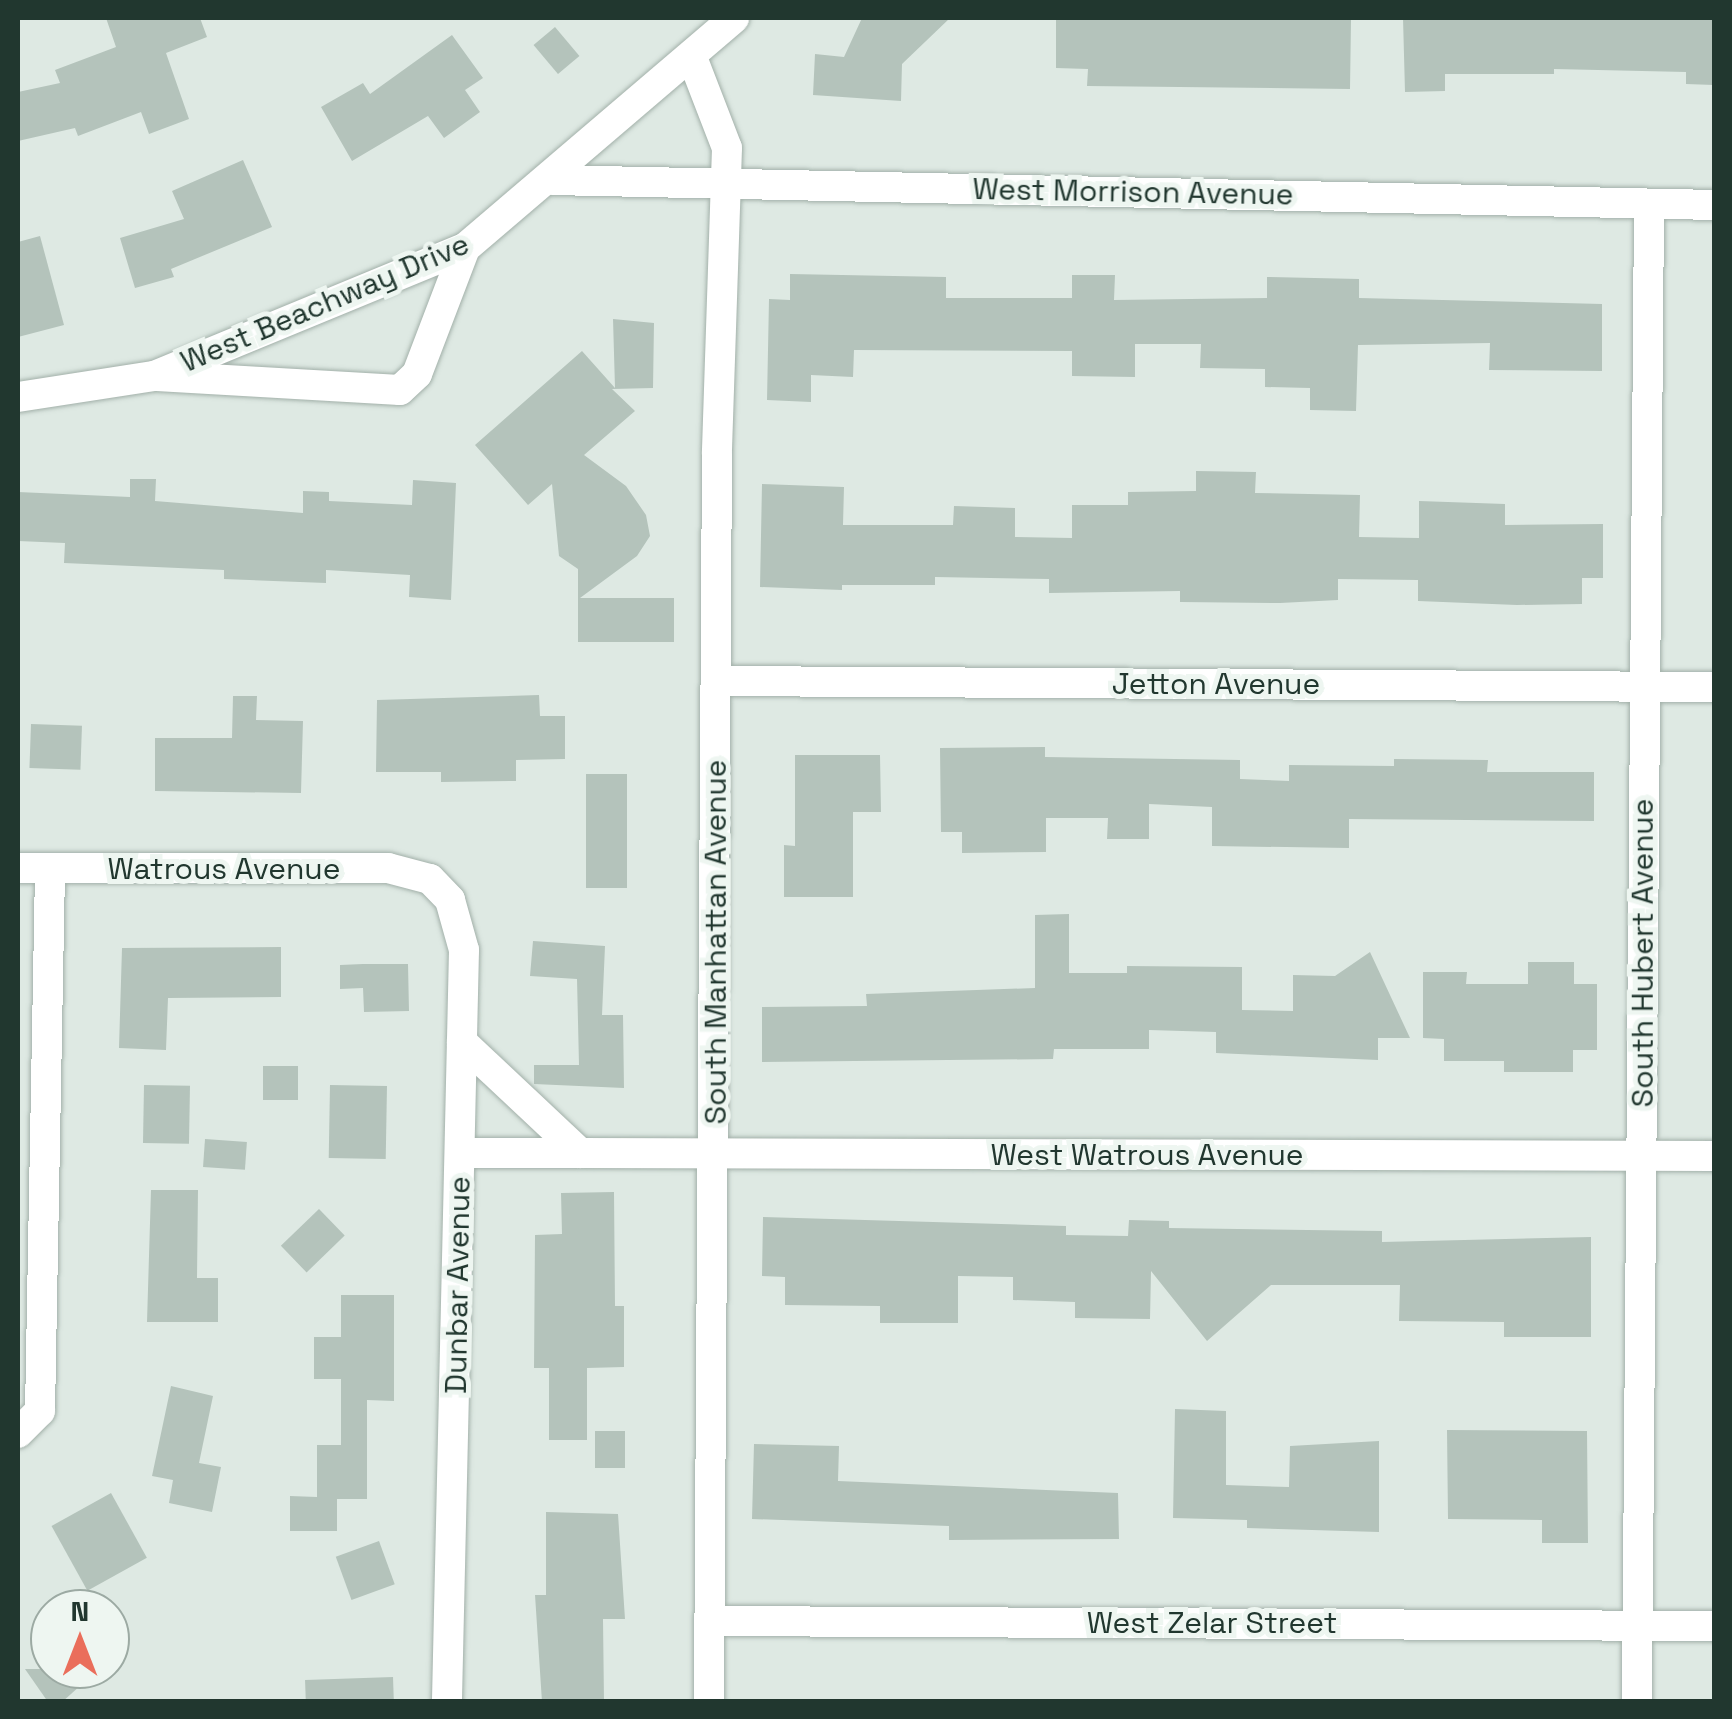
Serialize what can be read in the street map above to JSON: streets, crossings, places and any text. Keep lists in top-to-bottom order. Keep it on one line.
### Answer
{"streets":{"street":["West Morrison Avenue","West Beachway Drive","Jetton Avenue","Watrous Avenue","South Manhattan Avenue","South Hubert Avenue","West Watrous Avenue","Dunbar Avenue","West Zelar Street"]},"crossings":[["West Morrison Avenue","West Beachway Drive"],["West Morrison Avenue","South Manhattan Avenue"],["West Morrison Avenue","South Hubert Avenue"],["Jetton Avenue","South Manhattan Avenue"],["Jetton Avenue","South Hubert Avenue"],["Watrous Avenue","Dunbar Avenue"],["South Manhattan Avenue","West Watrous Avenue"],["South Manhattan Avenue","West Zelar Street"],["South Hubert Avenue","West Watrous Avenue"],["South Hubert Avenue","West Zelar Street"],["West Watrous Avenue","Dunbar Avenue"]],"north":"top"}
